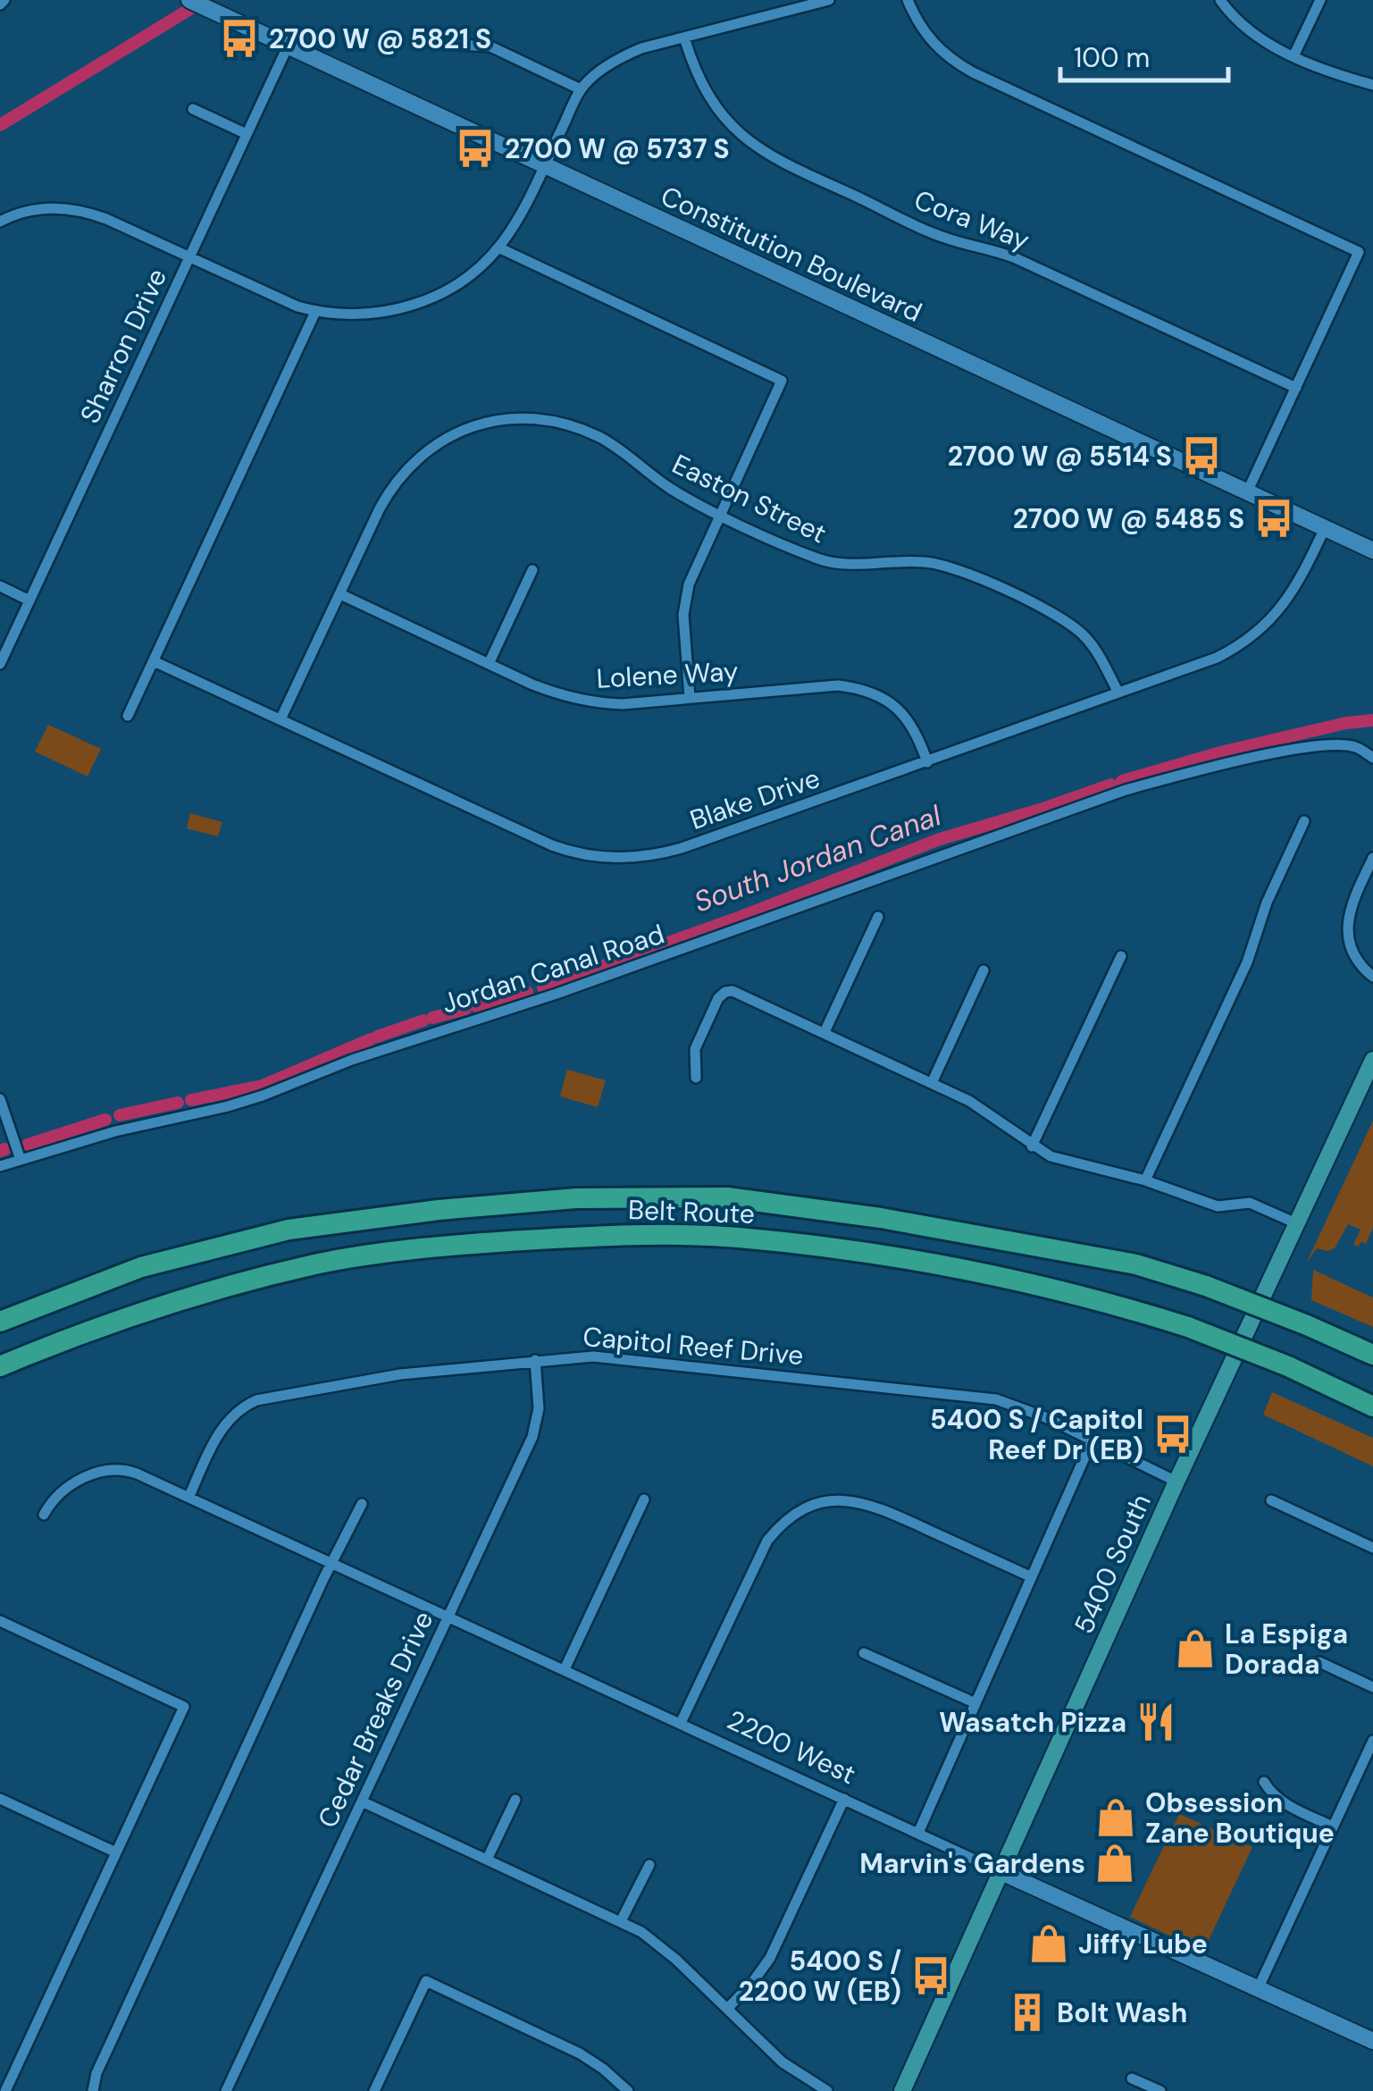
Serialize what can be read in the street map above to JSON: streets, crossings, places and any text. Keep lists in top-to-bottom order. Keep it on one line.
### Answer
{"streets":{"highway":["Belt Route"],"main road":["Constitution Boulevard","5400 South","2200 West"],"street":["Cora Way","Sharron Drive","Easton Street","Lolene Way","Blake Drive","Jordan Canal Road","Capitol Reef Drive","Cedar Breaks Drive"]},"crossings":[["Constitution Boulevard","Sharron Drive"],["Constitution Boulevard","Blake Drive"],["Easton Street","Lolene Way"],["Easton Street","Blake Drive"],["Lolene Way","Blake Drive"],["Capitol Reef Drive","5400 South"],["Capitol Reef Drive","Cedar Breaks Drive"],["Capitol Reef Drive","2200 West"],["5400 South","2200 West"],["Cedar Breaks Drive","2200 West"]],"water":["South Jordan Canal"],"places":{"bus stop":["2700 W @ 5821 S","2700 W @ 5737 S","2700 W @ 5514 S","2700 W @ 5485 S","5400 S / Capitol Reef Dr (EB)","5400 S / 2200 W (EB)"],"shop":["La Espiga Dorada","Obsession Zane Boutique","Marvin's Gardens","Jiffy Lube"],"restaurant":["Wasatch Pizza"],"building":["Bolt Wash"]},"scale_bar":"100 m"}
